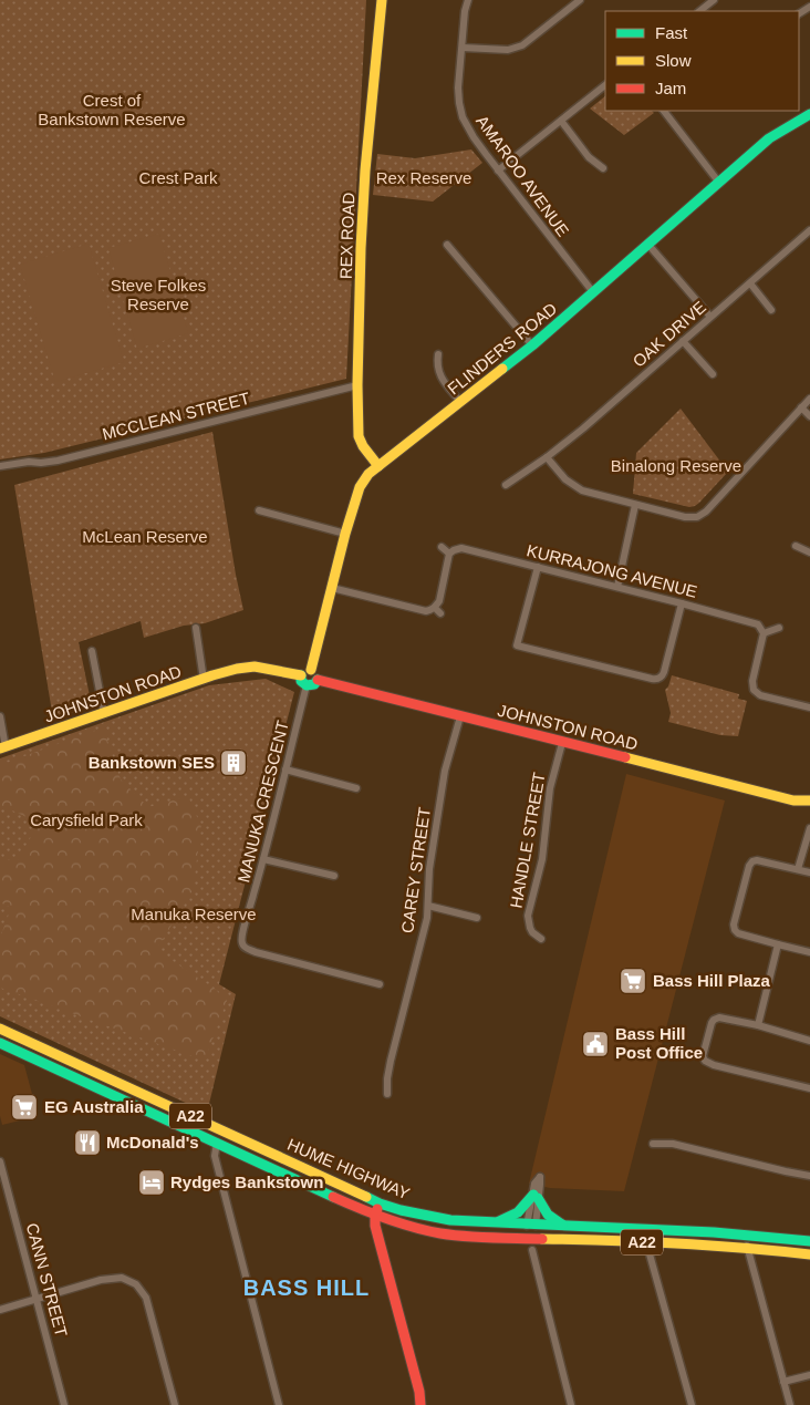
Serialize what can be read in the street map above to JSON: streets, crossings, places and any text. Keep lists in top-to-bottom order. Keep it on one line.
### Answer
{"streets":{"main road":["REX ROAD","FLINDERS ROAD","JOHNSTON ROAD","A22","HUME HIGHWAY"],"street":["AMAROO AVENUE","OAK DRIVE","MCCLEAN STREET","KURRAJONG AVENUE","MANUKA CRESCENT","HANDLE STREET","CAREY STREET","CANN STREET"]},"crossings":[["AMAROO AVENUE","FLINDERS ROAD"],["REX ROAD","FLINDERS ROAD"],["REX ROAD","MCCLEAN STREET"],["FLINDERS ROAD","JOHNSTON ROAD"],["FLINDERS ROAD","MANUKA CRESCENT"],["JOHNSTON ROAD","MANUKA CRESCENT"],["JOHNSTON ROAD","HANDLE STREET"],["JOHNSTON ROAD","CAREY STREET"]],"districts":["BASS HILL"],"parks":["Crest of Bankstown Reserve","Crest Park","Rex Reserve","Steve Folkes Reserve","Binalong Reserve","McLean Reserve","Carysfield Park","Manuka Reserve"],"places":{"building":["Bankstown SES"],"supermarket":["Bass Hill Plaza","EG Australia"],"public building":["Bass Hill Post Office"],"restaurant":["McDonald's"],"hotel":["Rydges Bankstown"]},"legend":["Fast","Slow","Jam"]}
